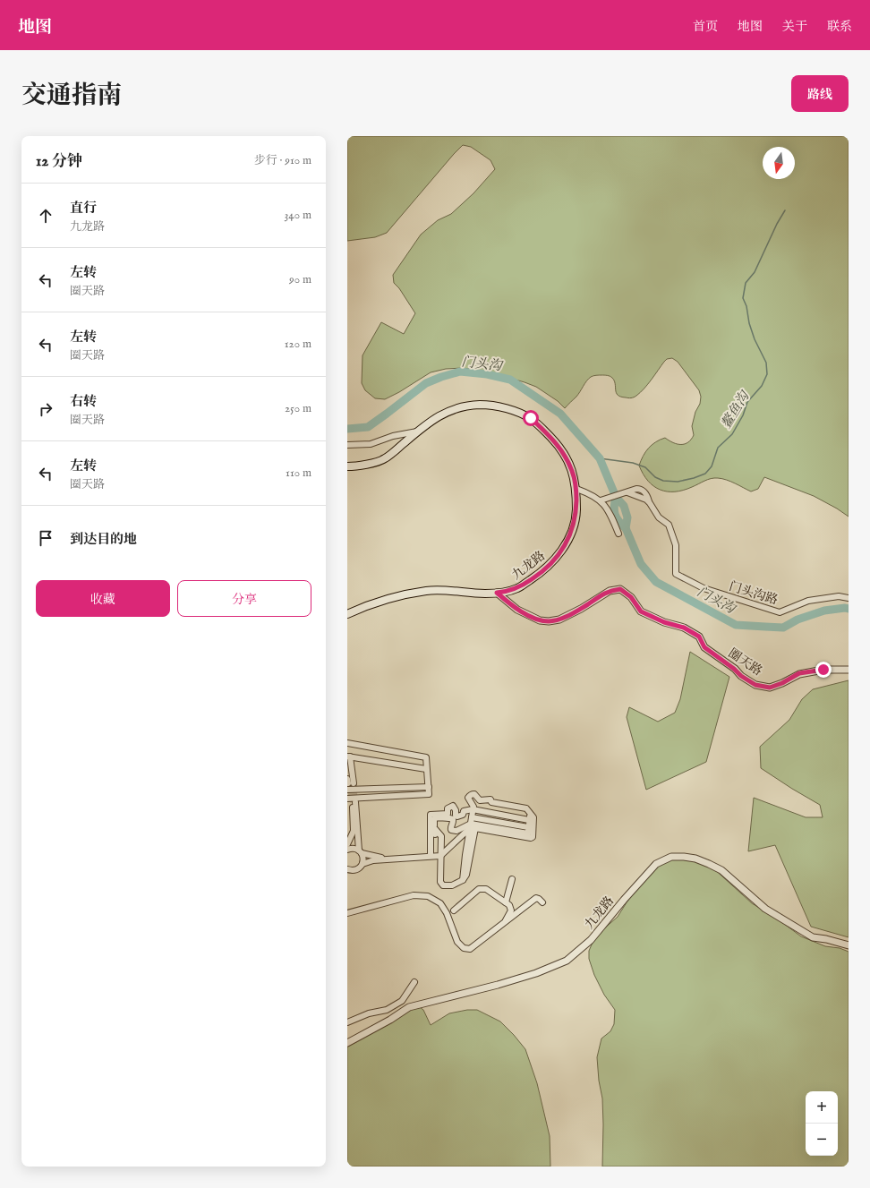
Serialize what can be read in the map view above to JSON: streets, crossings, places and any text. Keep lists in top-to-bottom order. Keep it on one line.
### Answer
{"streets":{"main road":["九龙路"],"street":["门头沟路","圈天路"]},"crossings":[["九龙路","圈天路"]],"water":["门头沟","鳌鱼沟"],"north":"bottom","page":{"header":"地图","nav":["首页","地图","关于","联系"],"title":"交通指南","buttons":["路线",["收藏","分享"]],"heading":["12 分钟","步行 · 910 m"],"list":[["直行","九龙路","340 m"],["左转","圈天路","90 m"],["左转","圈天路","120 m"],["右转","圈天路","250 m"],["左转","圈天路","110 m"],"到达目的地"],"map_buttons":["+","−"]}}
